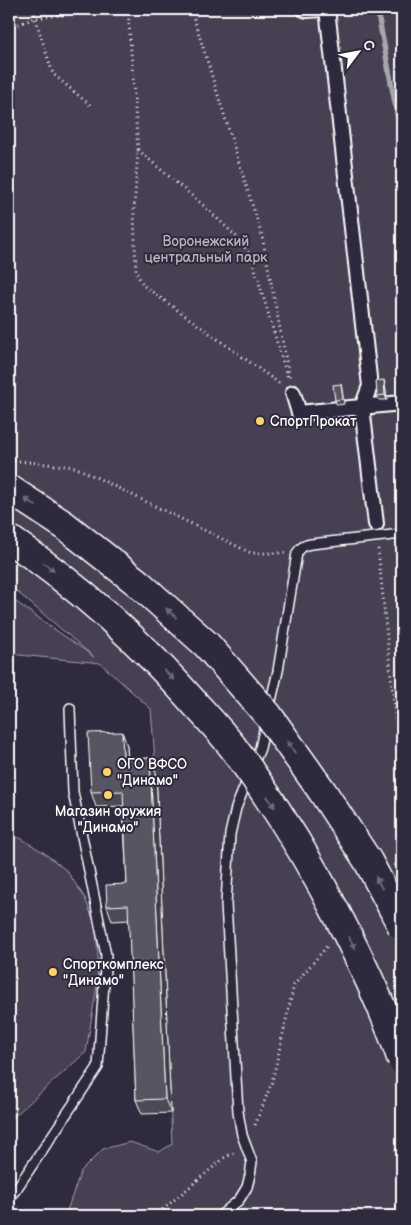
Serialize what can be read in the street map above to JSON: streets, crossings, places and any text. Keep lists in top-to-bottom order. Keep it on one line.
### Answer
{"parks":["Воронежский центральный парк"],"places":["СпортПрокат","ОГО ВФСО \"Динамо\"","Магазин оружия \"Динамо\"","Спорткомплекс \"Динамо\""],"north":"top right"}
